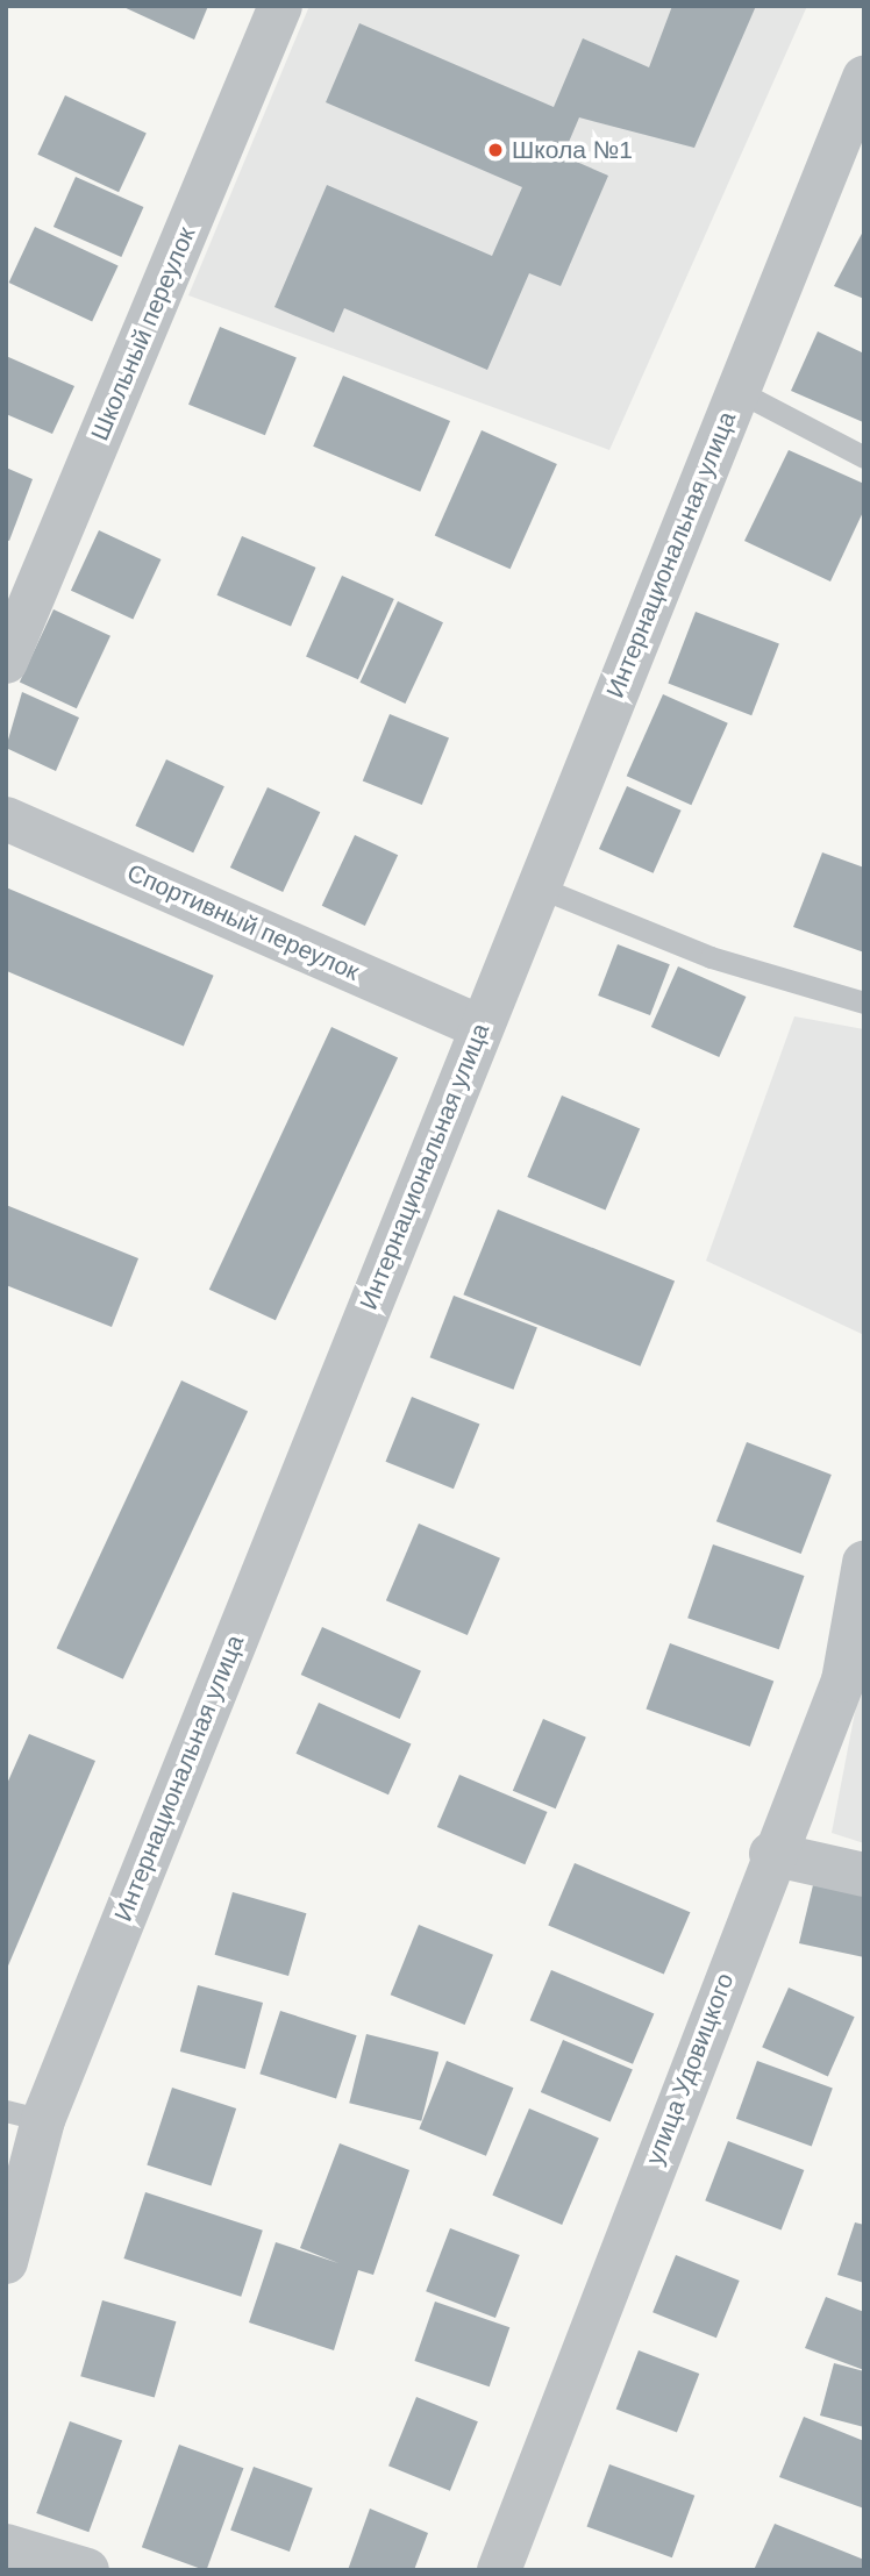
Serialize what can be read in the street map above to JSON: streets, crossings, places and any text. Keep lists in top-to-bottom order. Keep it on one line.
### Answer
{"streets":{"street":["Школьный переулок","Интернациональная улица","Спортивный переулок","улица Удовицкого"]},"crossings":[["Интернациональная улица","Спортивный переулок"]],"places":["Школа №1"]}
